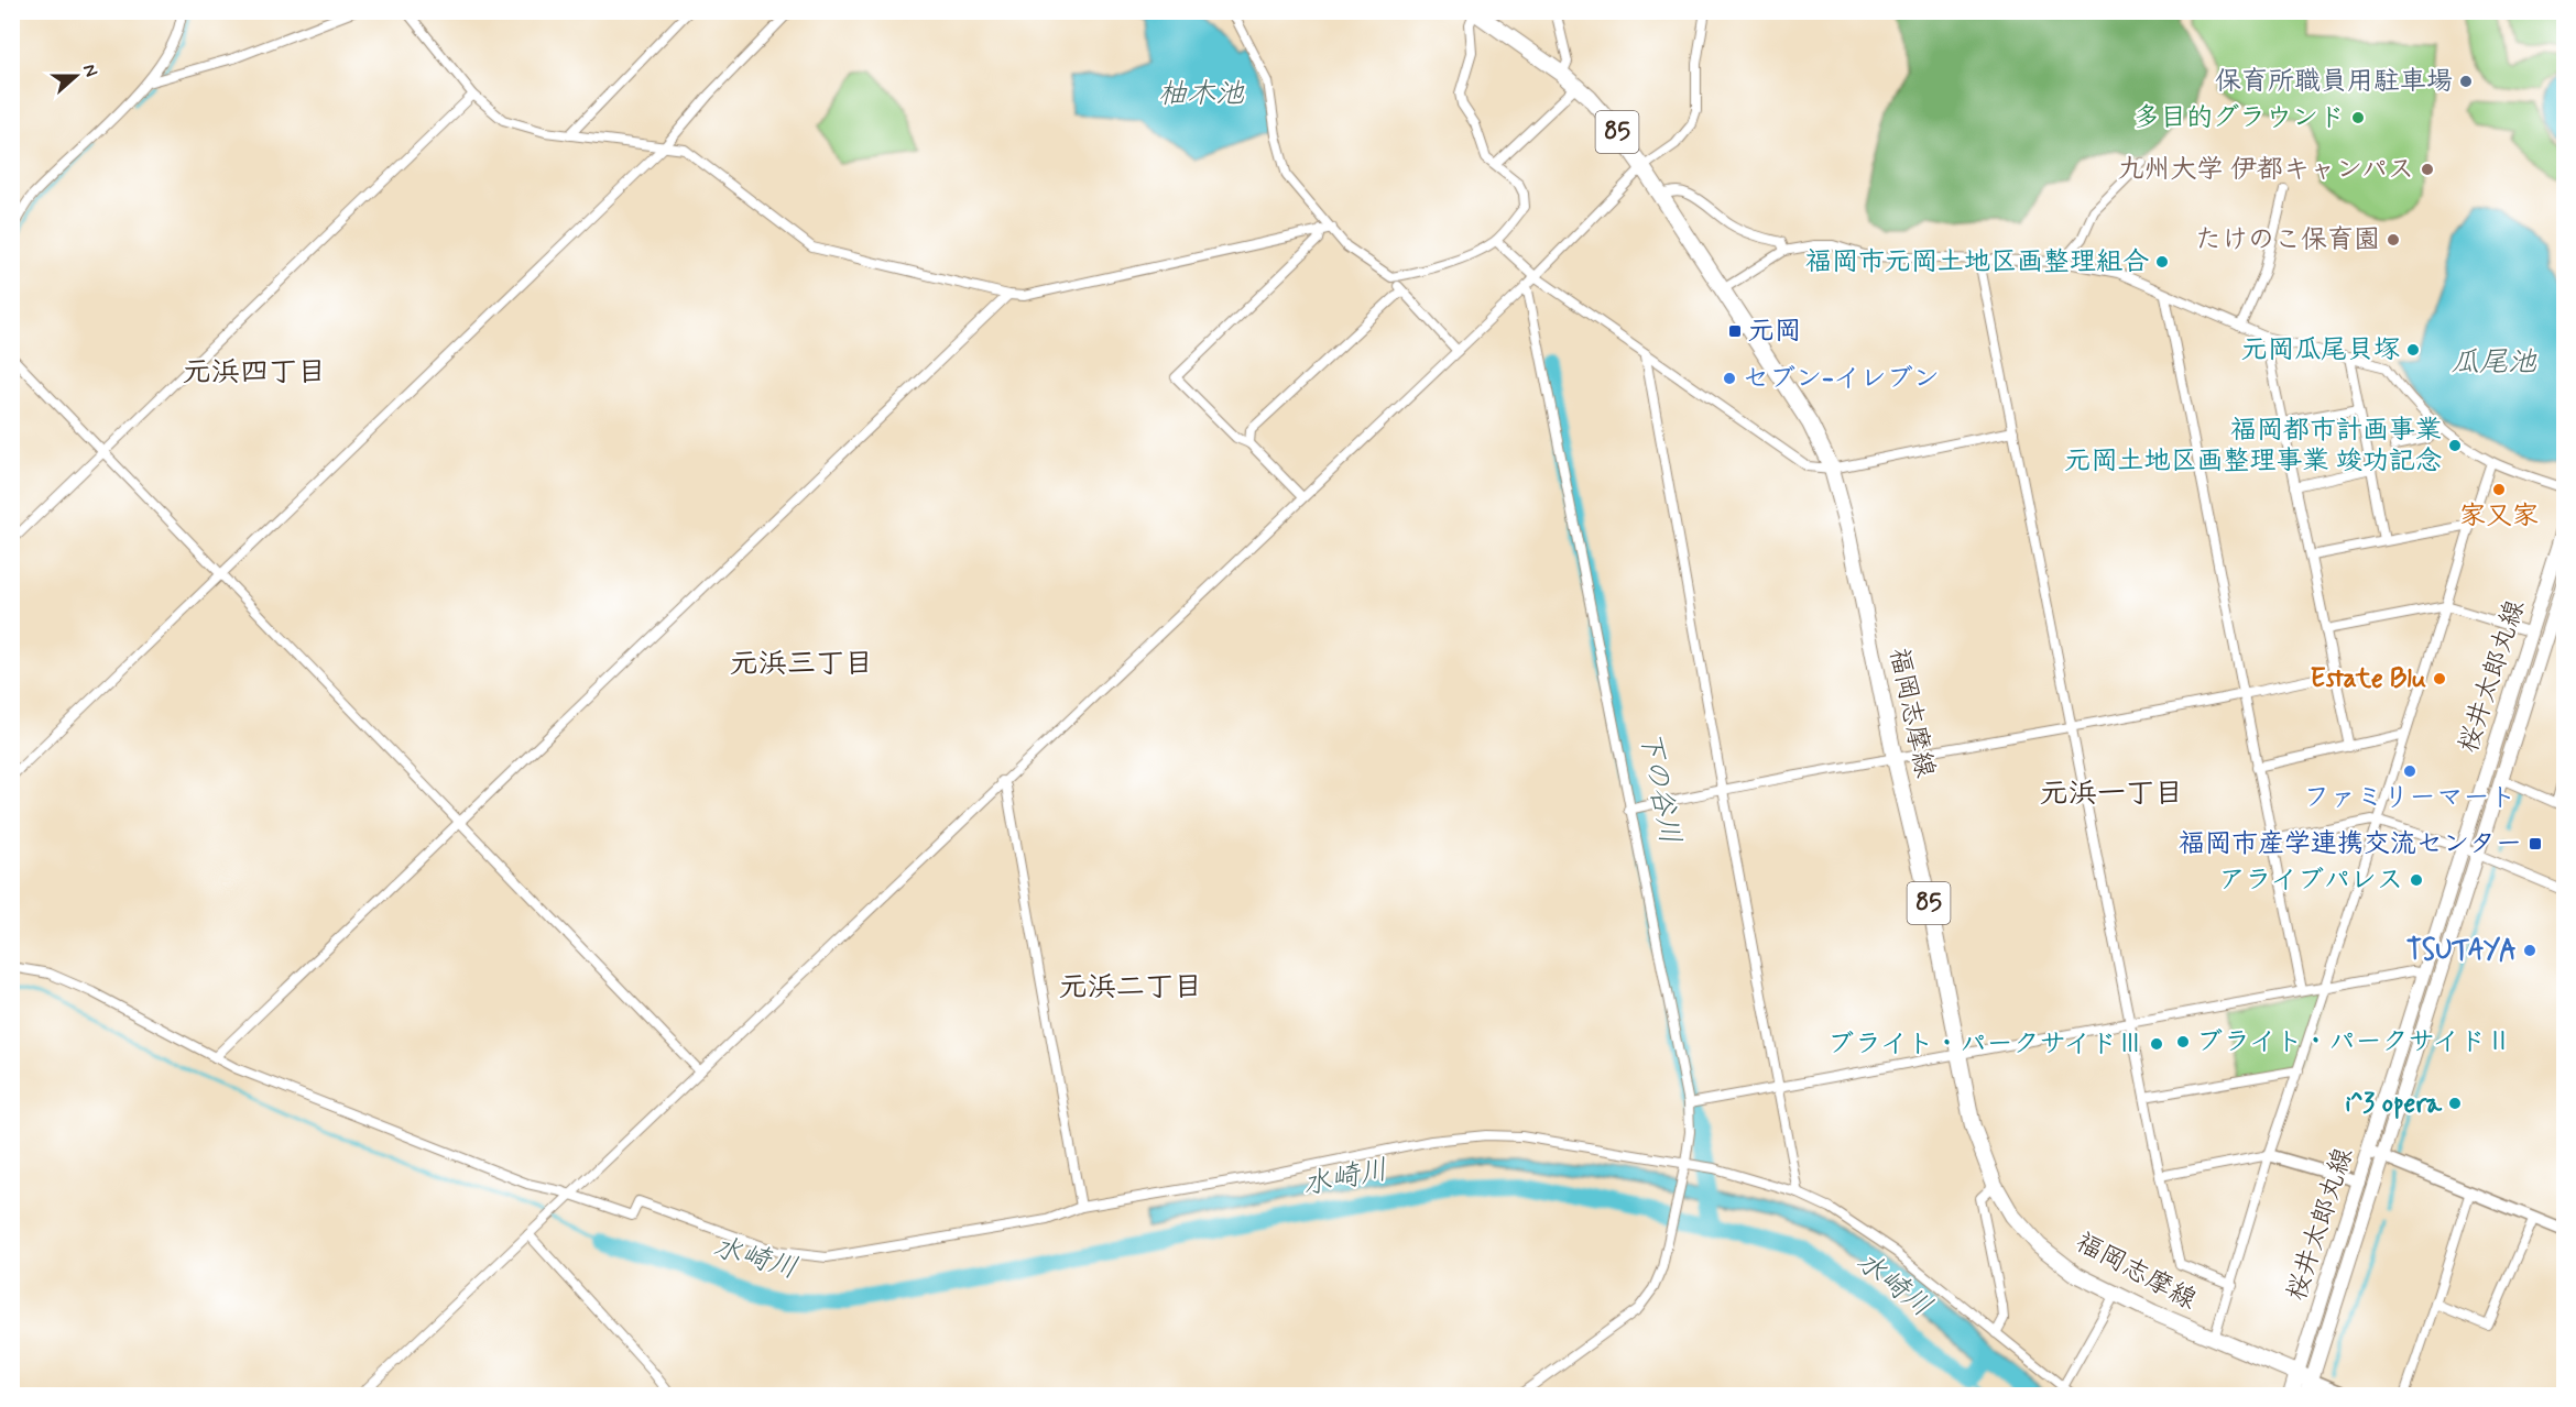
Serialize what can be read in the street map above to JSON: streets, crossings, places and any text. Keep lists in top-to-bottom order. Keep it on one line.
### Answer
{"streets":{"main road":["85","桜井太郎丸線","福岡志摩線"]},"crossings":[["桜井太郎丸線","福岡志摩線"]],"districts":["元浜四丁目","元浜三丁目","元浜一丁目","元浜二丁目"],"water":["柚木池","瓜尾池","下の谷川","水崎川"],"places":{"other":["保育所職員用駐車場","多目的グラウンド","九州大学 伊都キャンパス","たけのこ保育園","福岡市元岡土地区画整理組合","元岡瓜尾貝塚","セブン-イレブン","福岡都市計画事業 元岡土地区画整理事業 竣功記念","家又家","Estate Blu","ファミリーマート","アライブパレス","TSUTAYA","ブライト・パークサイドⅡ","ブライト・パークサイドⅢ","i^3 opera"],"transit":["元岡","福岡市産学連携交流センター"]},"north":"right"}
